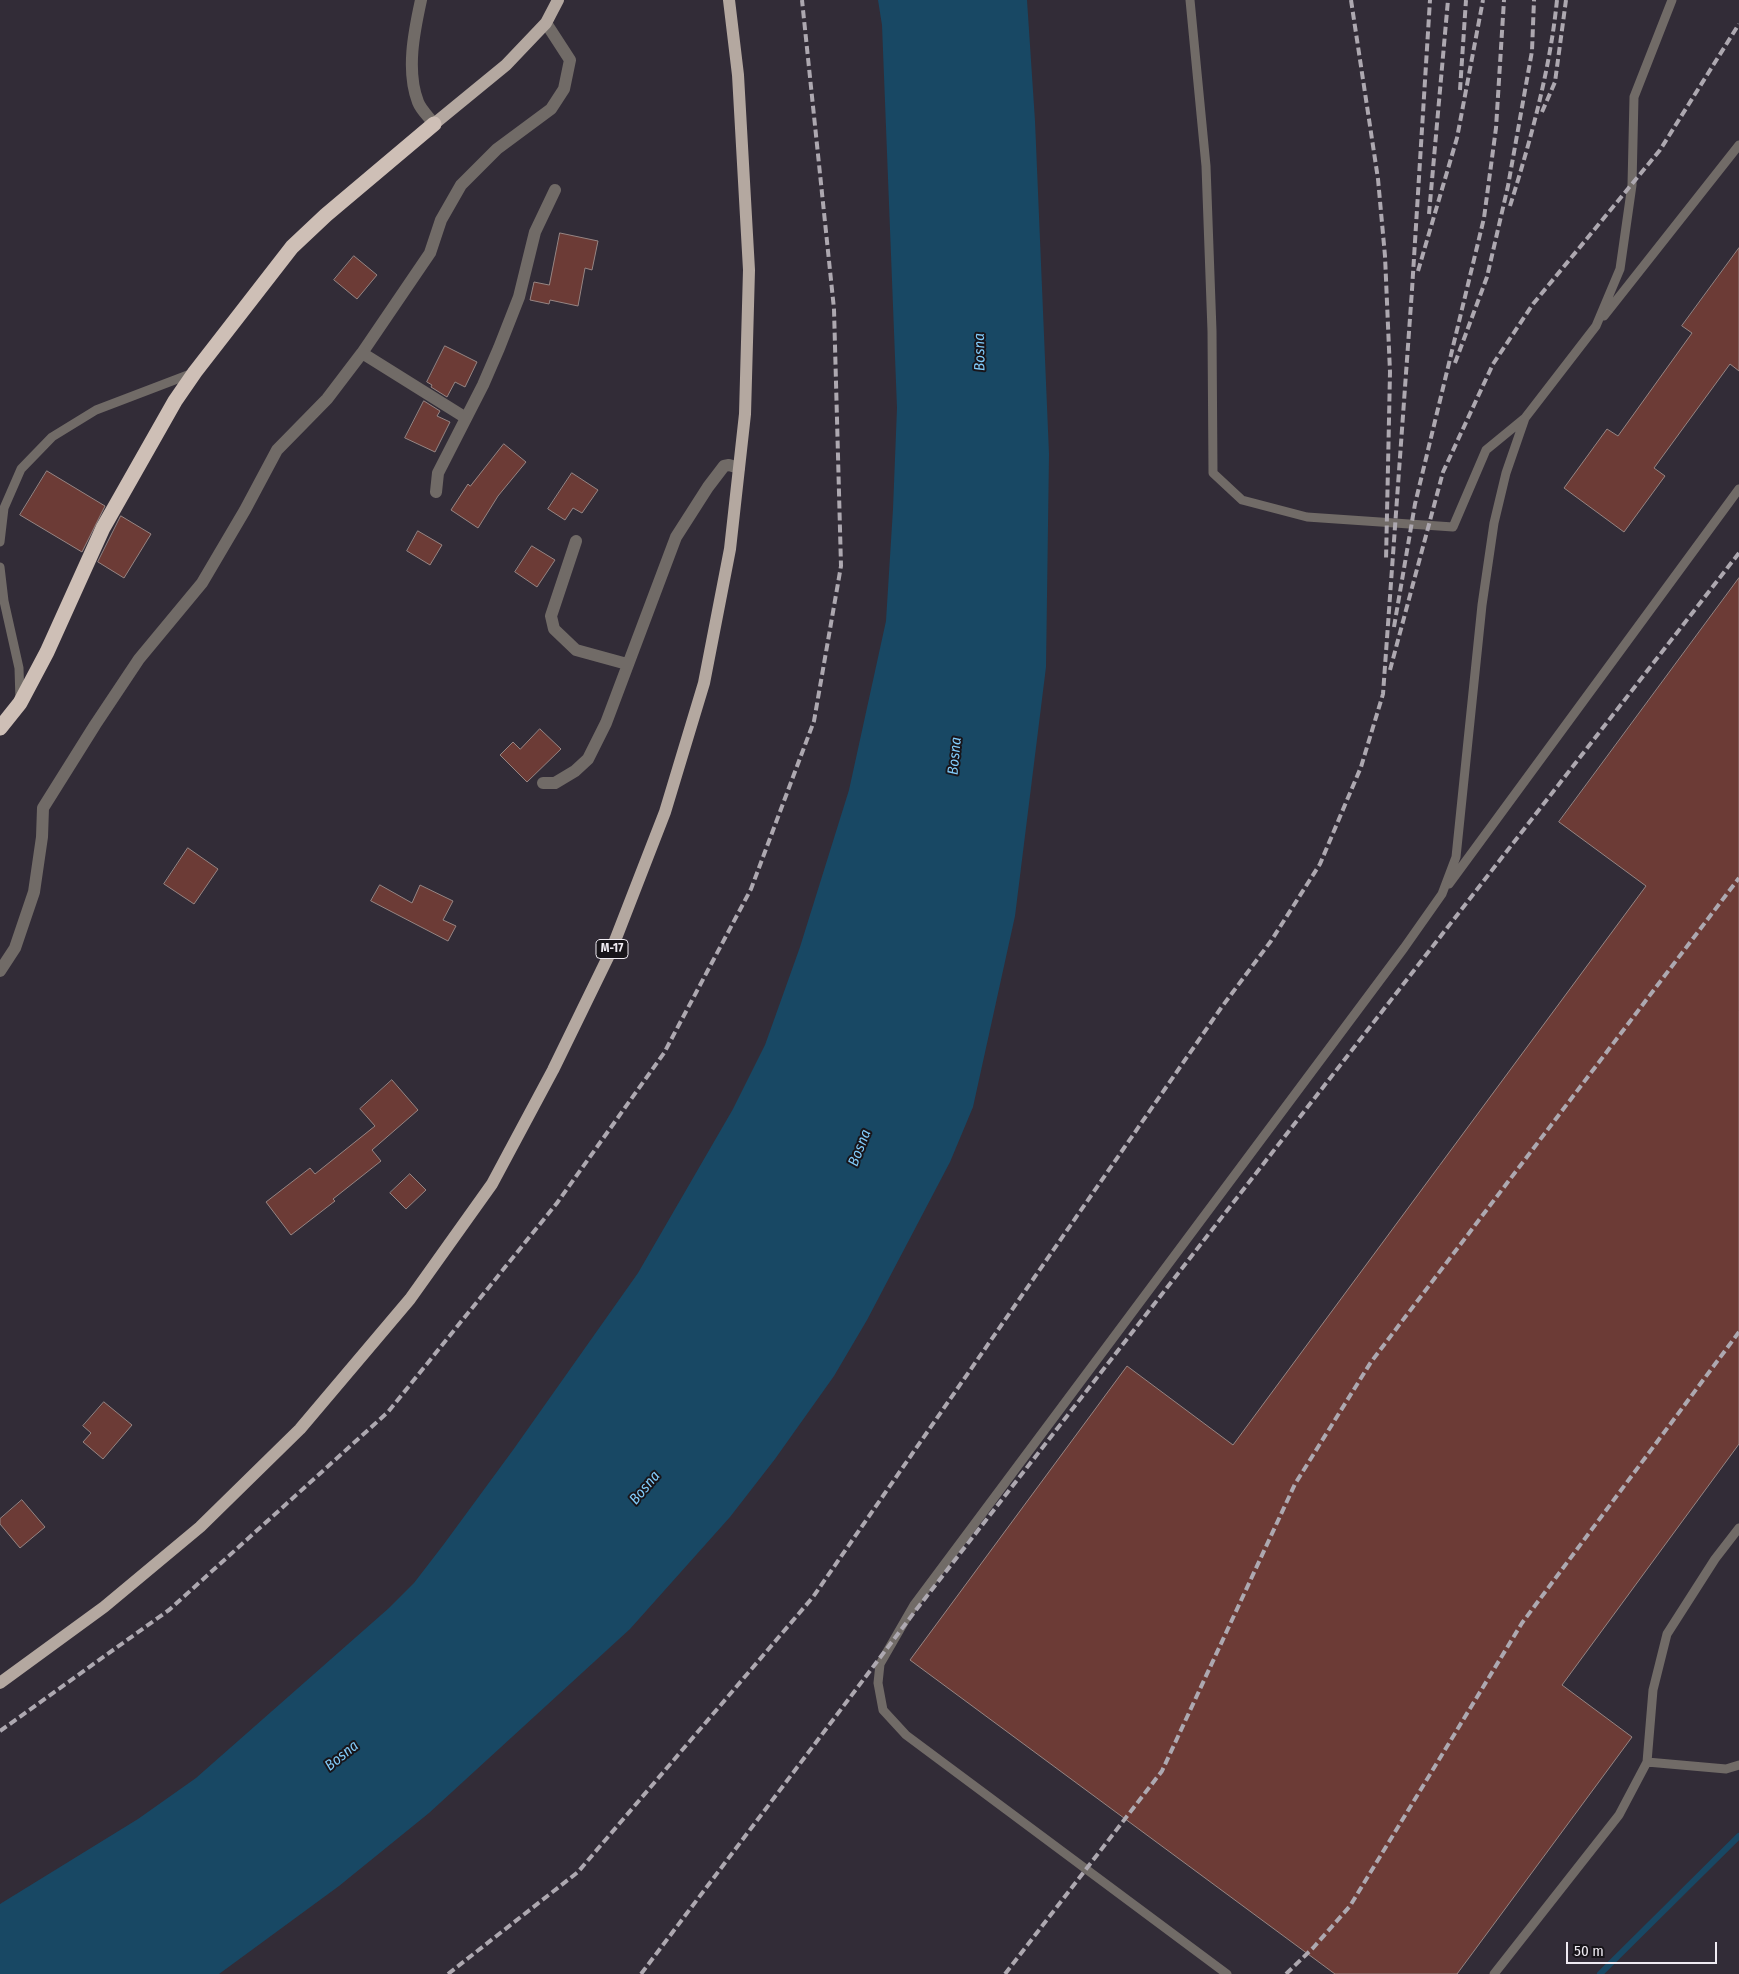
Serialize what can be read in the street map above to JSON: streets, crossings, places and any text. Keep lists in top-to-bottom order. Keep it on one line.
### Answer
{"streets":{"main road":["M-17"]},"water":["Bosna"],"scale_bar":"50 m"}
